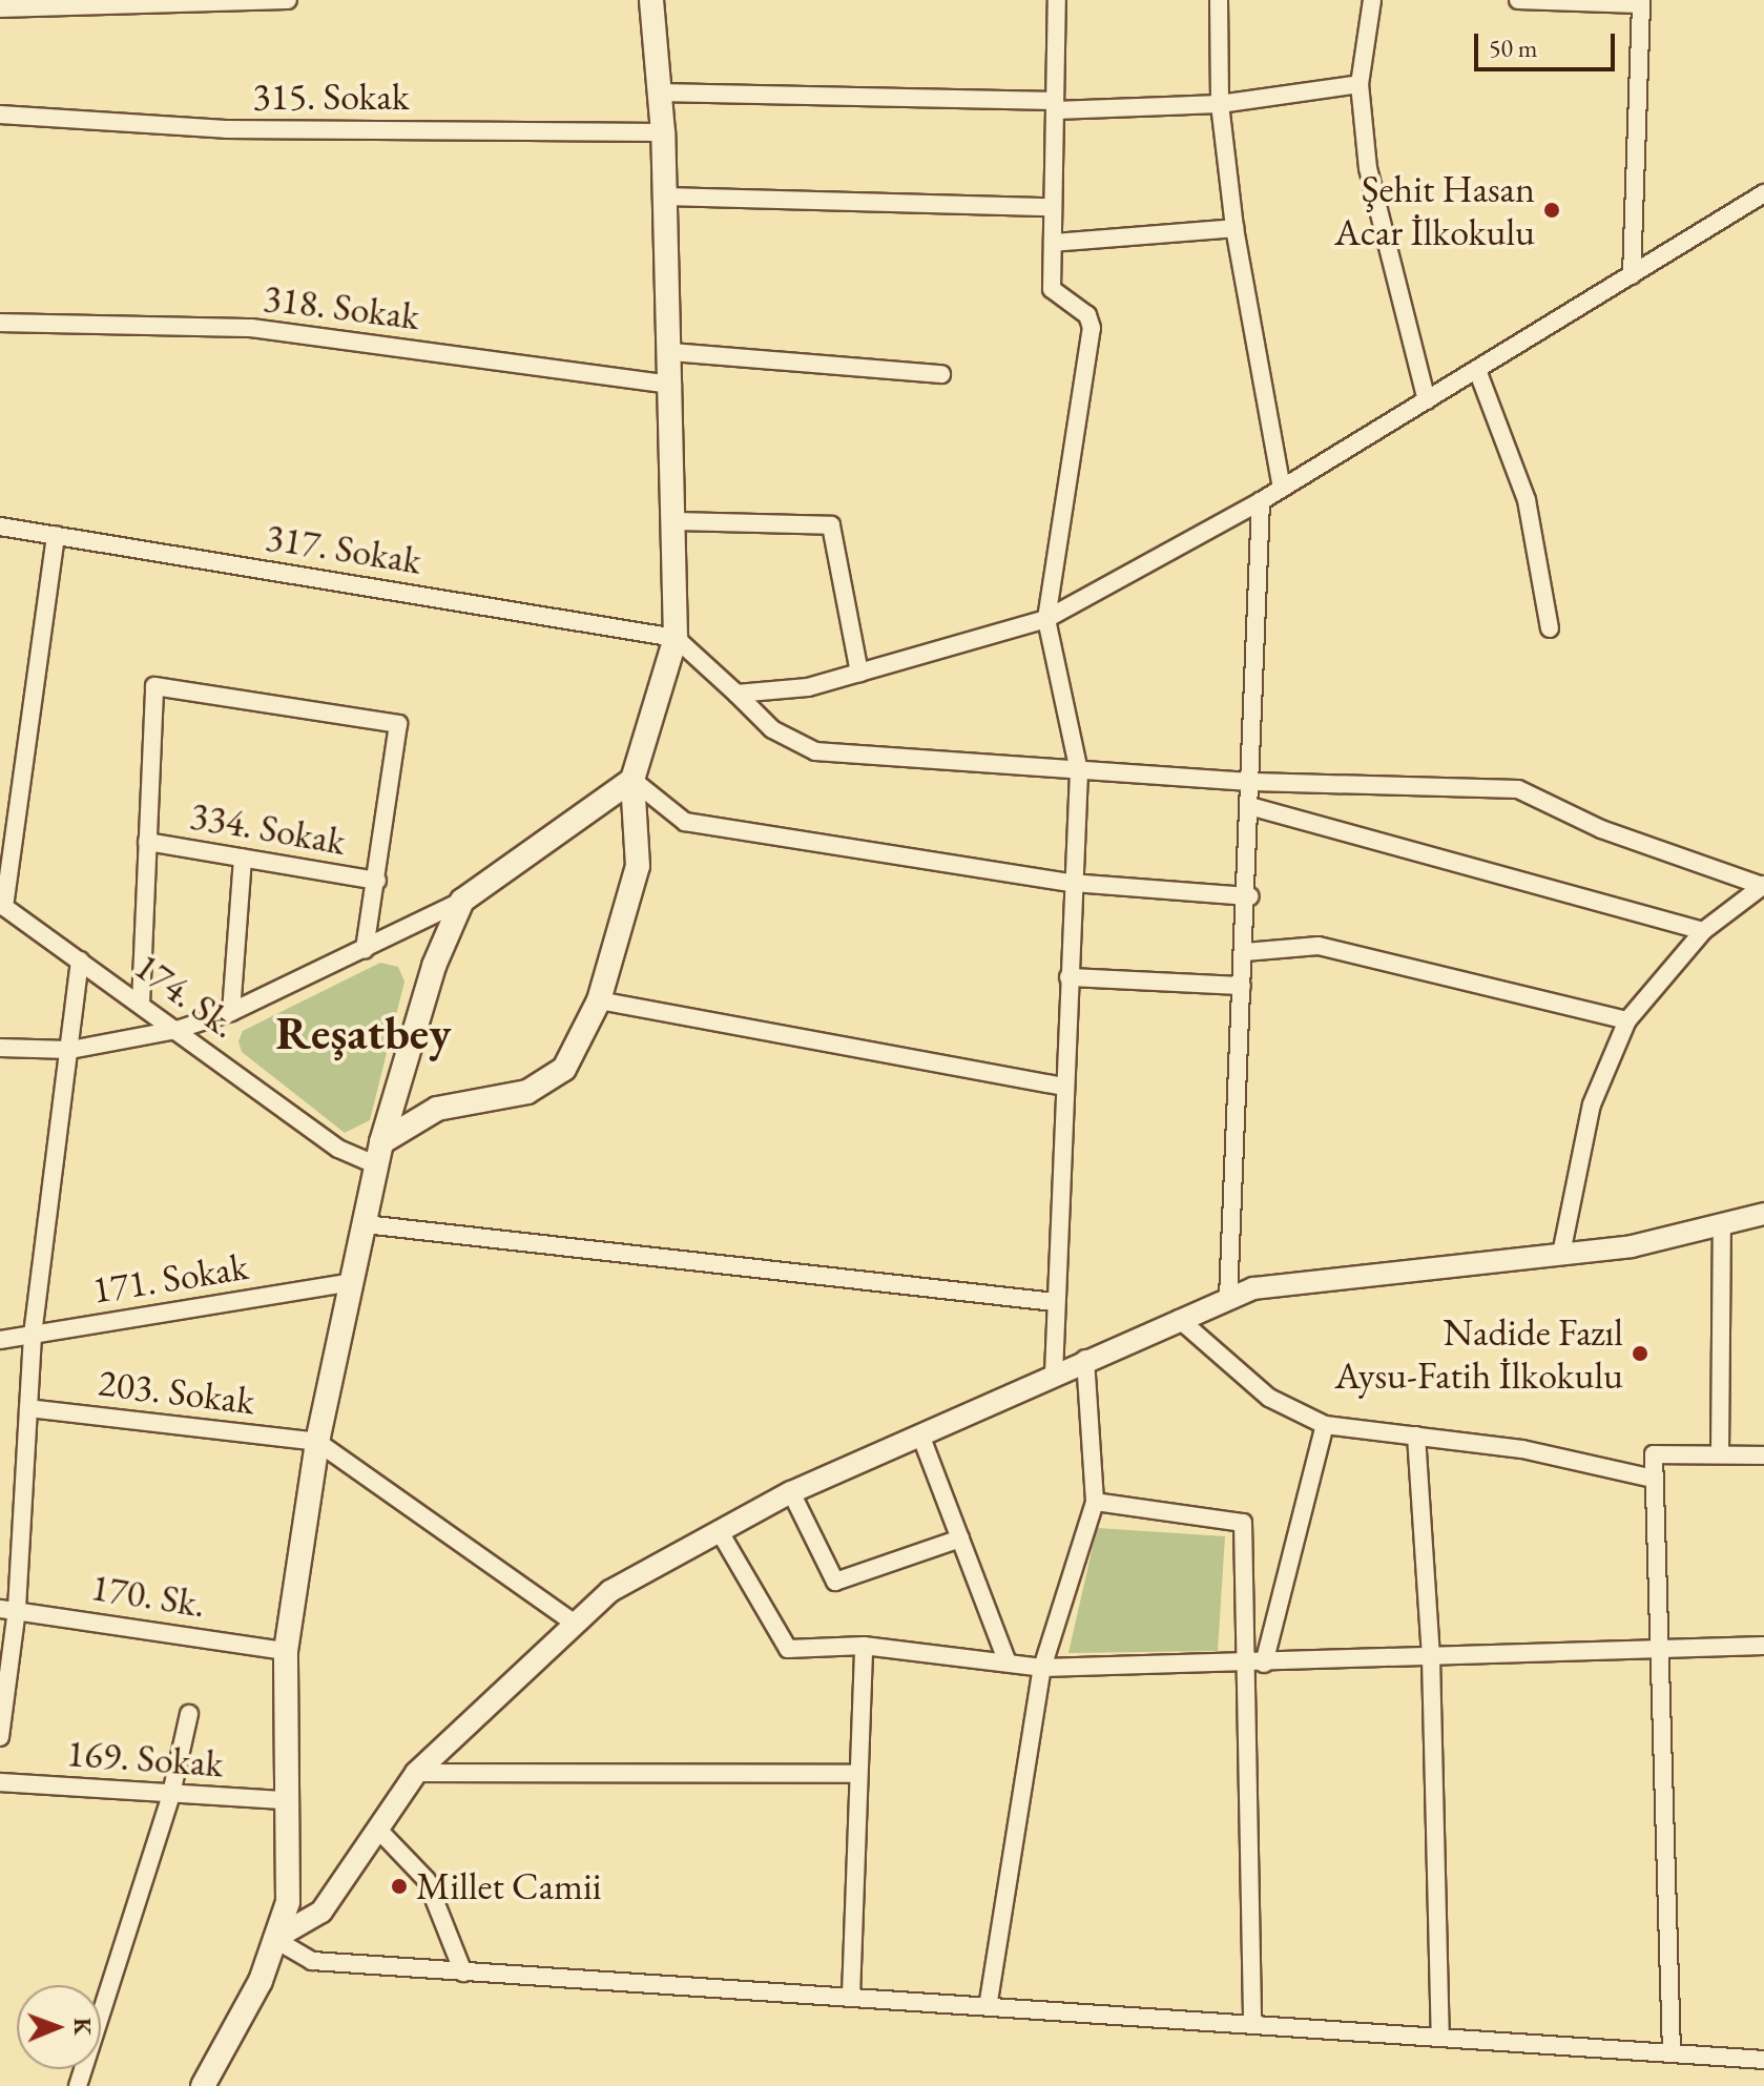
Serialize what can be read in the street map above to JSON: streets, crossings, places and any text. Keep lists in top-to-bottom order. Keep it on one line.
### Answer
{"streets":{"street":["315. Sokak","318. Sokak","317. Sokak","334. Sokak","174. Sk.","171. Sokak","203. Sokak","170. Sk.","169. Sokak"]},"districts":["Reşatbey"],"places":["Şehit Hasan Acar İlkokulu","Nadide Fazıl Aysu-Fatih İlkokulu","Millet Camii"],"scale_bar":"50 m","north":"right"}
